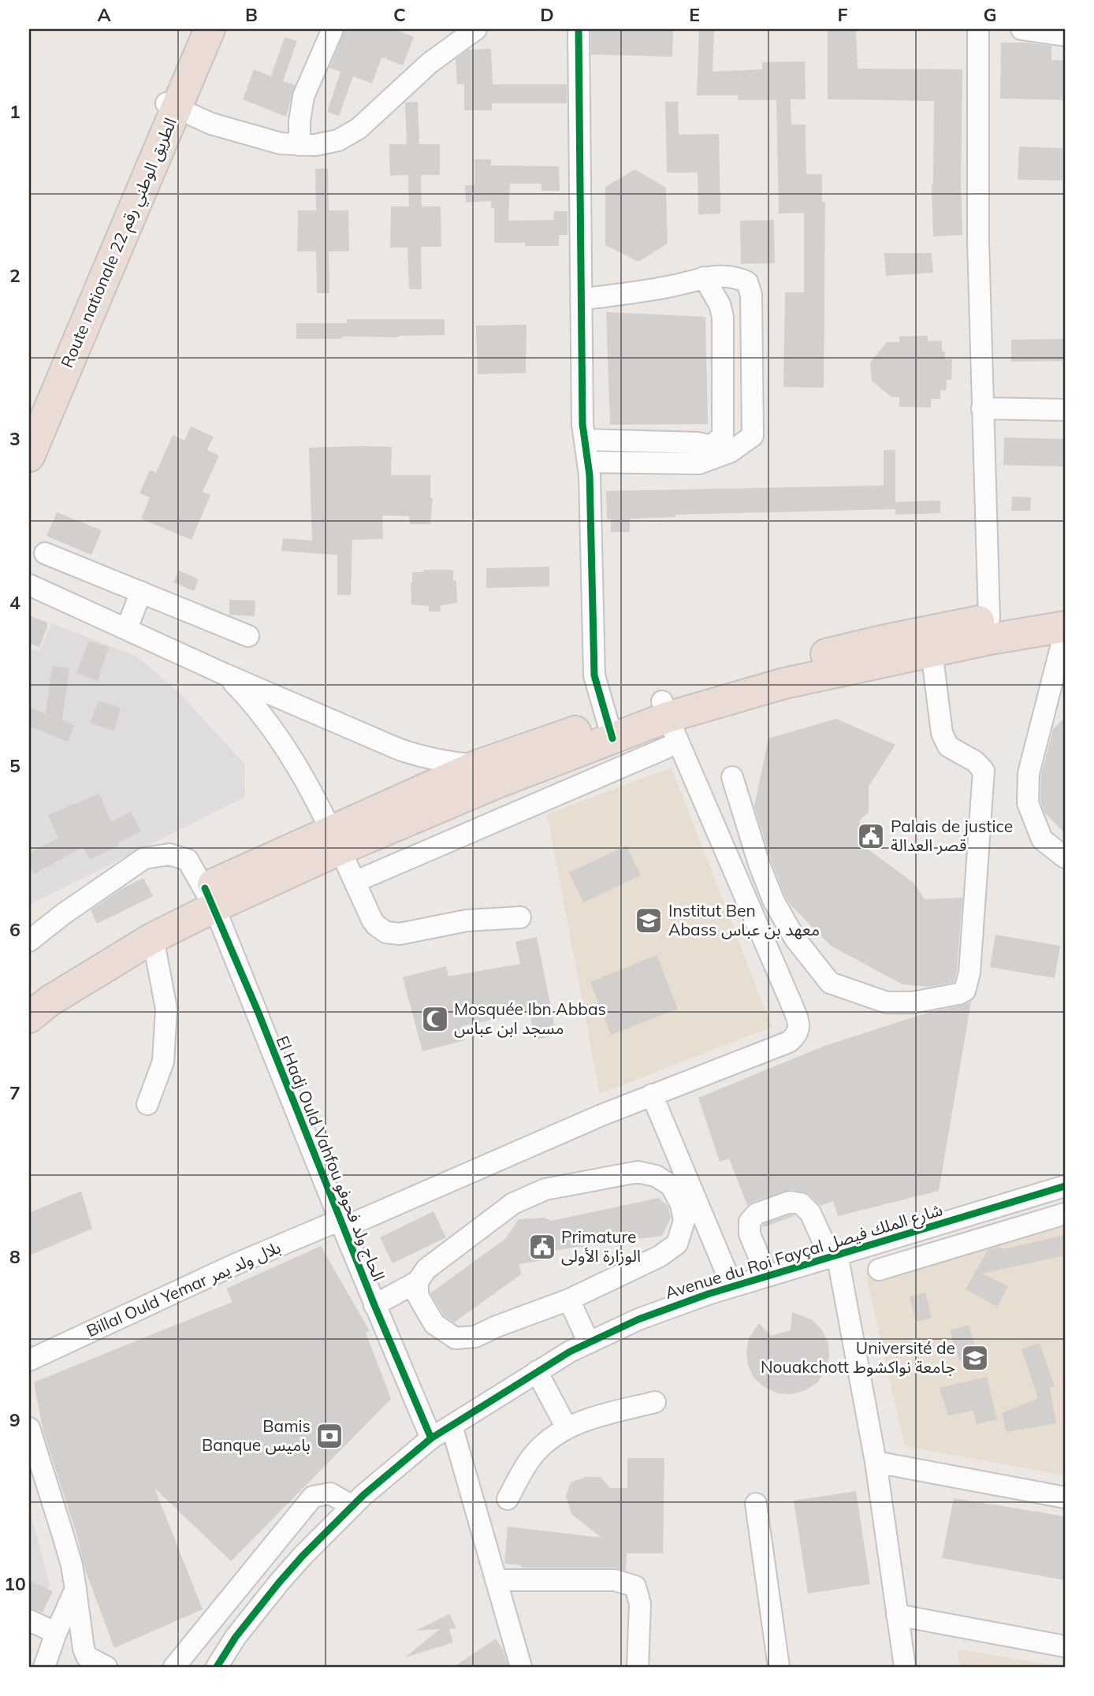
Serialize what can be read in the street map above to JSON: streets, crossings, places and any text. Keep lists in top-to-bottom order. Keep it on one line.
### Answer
{"streets":{"highway":["Route nationale 22 الطريق الوطني رقم"],"street":["El Hadj Ould Vahfou الحاج ولد فحوفو","Avenue du Roi Fayçal شارع الملك فيصل","Billal Ould Yemar بلال ولد يمر"]},"crossings":[["El Hadj Ould Vahfou الحاج ولد فحوفو","Avenue du Roi Fayçal شارع الملك فيصل"],["El Hadj Ould Vahfou الحاج ولد فحوفو","Billal Ould Yemar بلال ولد يمر"]],"places":{"public building":["Palais de justice قصر العدالة","Primature الوزارة الأولى"],"school or university":["Institut Ben Abass معهد بن عباس","Université de Nouakchott جامعة نواكشوط"],"mosque":["Mosquée Ibn Abbas مسجد ابن عباس"],"bank":["Bamis Banque باميس"]},"grid":{"columns":["A","B","C","D","E","F","G"],"rows":["1","2","3","4","5","6","7","8","9","10"]}}
